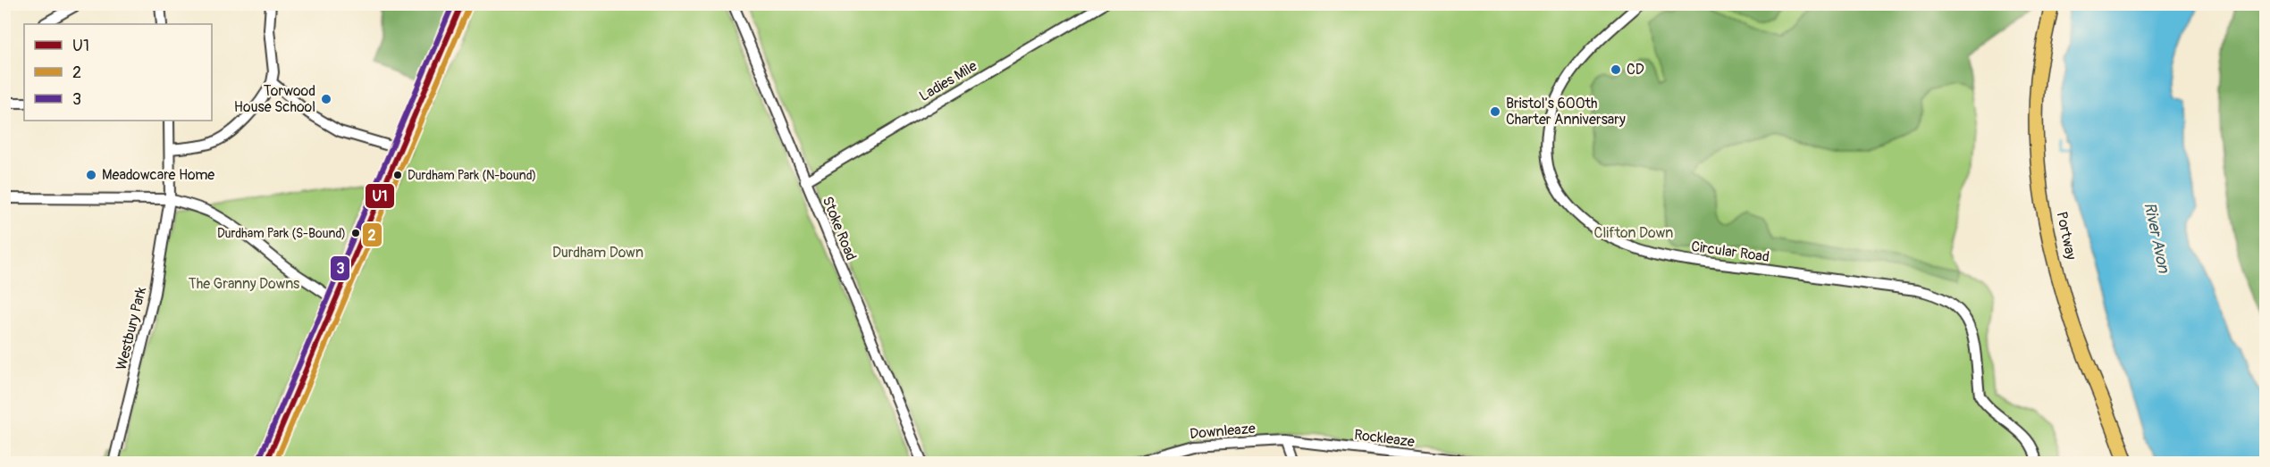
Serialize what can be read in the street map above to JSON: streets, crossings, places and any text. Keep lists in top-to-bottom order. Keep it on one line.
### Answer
{"streets":{"highway":["Portway"],"street":["Ladies Mile","Stoke Road","Circular Road","Westbury Park","Downleaze","Rockleaze"]},"crossings":[["Ladies Mile","Stoke Road"],["Downleaze","Rockleaze"]],"water":["River Avon"],"parks":["Clifton Down","Durdham Down","The Granny Downs"],"places":["CD","Torwood House School","Bristol's 600th Charter Anniversary","Meadowcare Home","Durdham Park (N-bound)","Durdham Park (S-Bound)"],"lines":["transit line U1","transit line 3","transit line 2"],"legend":["U1","2","3"]}
